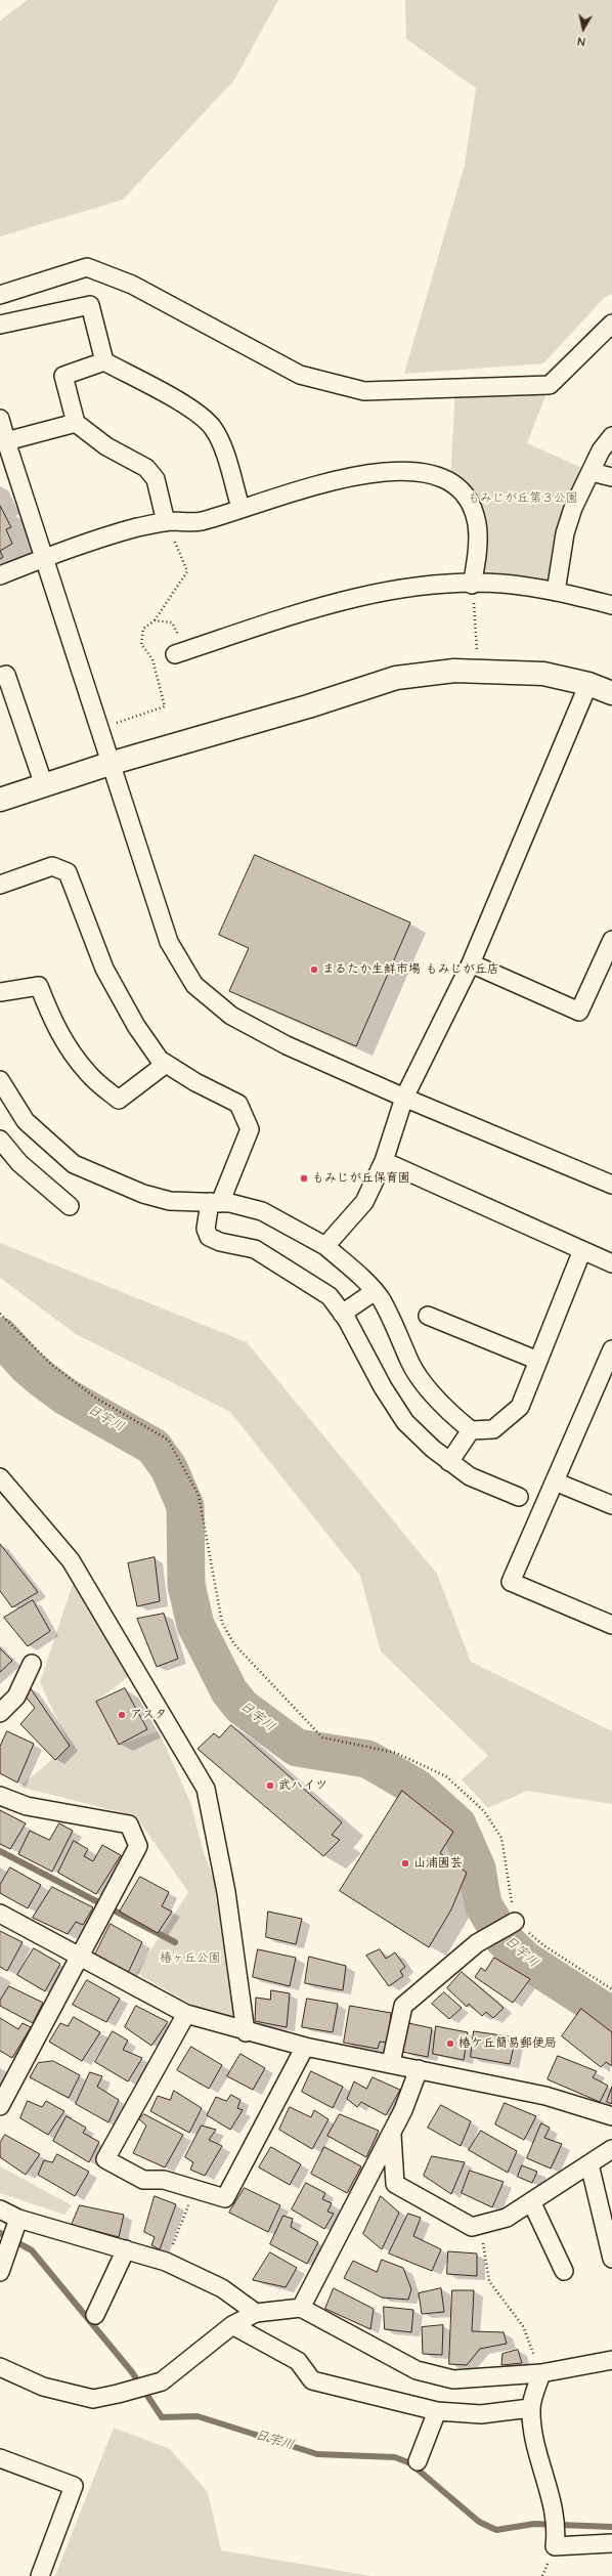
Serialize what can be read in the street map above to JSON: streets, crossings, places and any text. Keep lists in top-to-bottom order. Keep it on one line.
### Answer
{"water":["日宇川"],"parks":["もみじが丘第３公園","椿ヶ丘公園"],"places":["まるたか生鮮市場 もみじが丘店","もみじが丘保育園","アスタ","武ハイツ","山浦園芸","椿ケ丘簡易郵便局"],"north":"bottom"}
